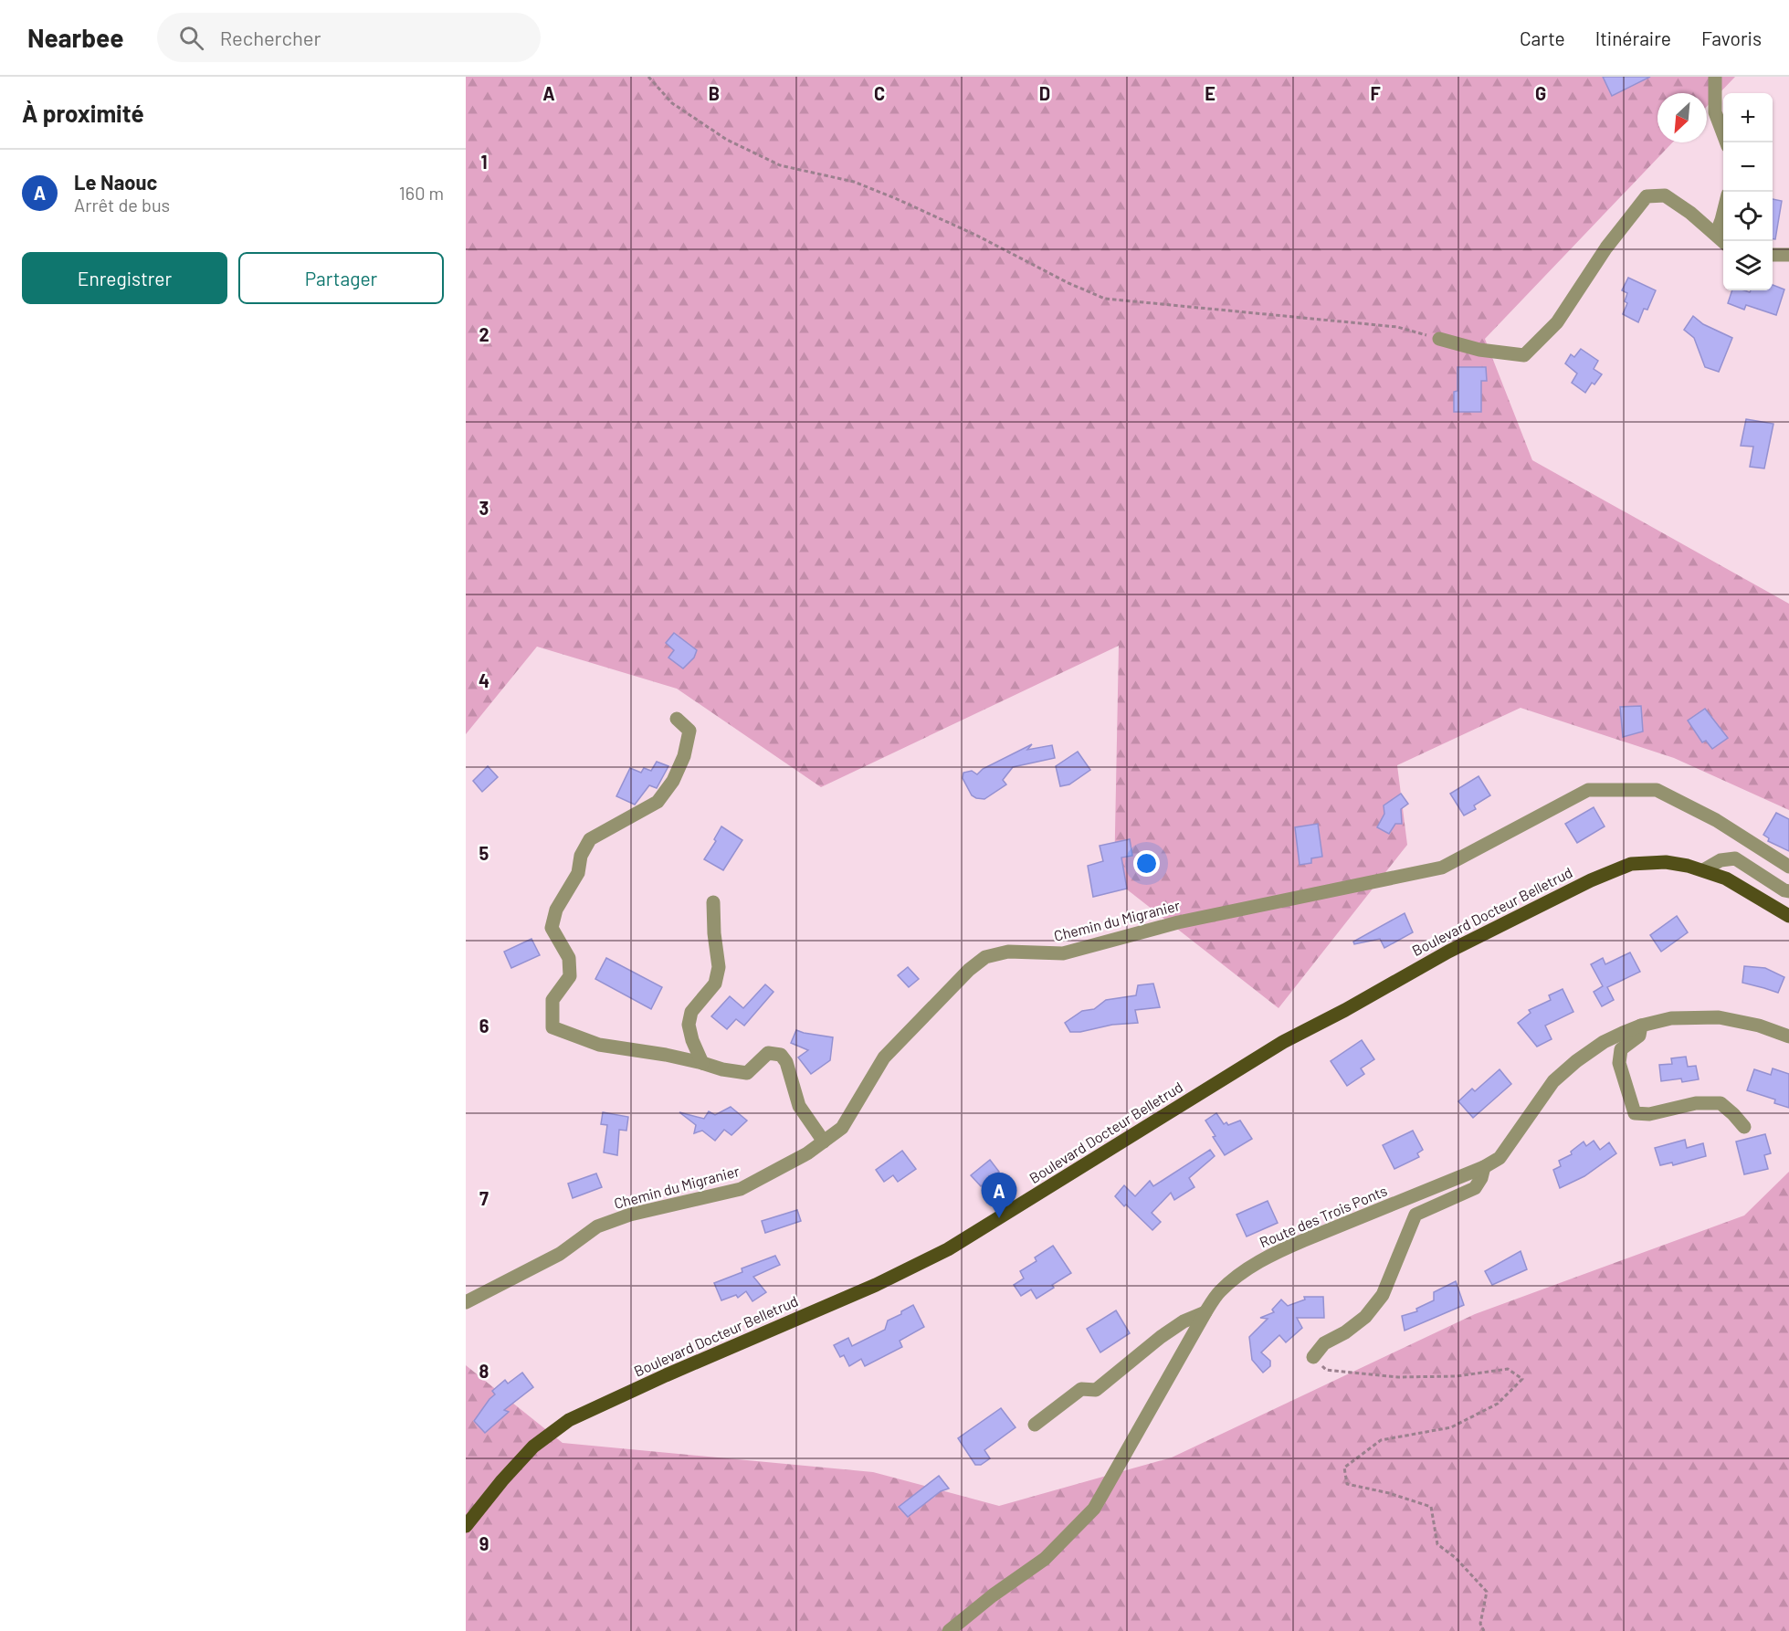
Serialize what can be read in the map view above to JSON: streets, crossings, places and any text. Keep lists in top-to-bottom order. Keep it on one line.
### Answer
{"streets":{"main road":["Boulevard Docteur Belletrud"],"street":["Chemin du Migranier","Route des Trois Ponts"]},"north":"bottom left","page":{"header":"Nearbee","search":"Rechercher","nav":["Carte","Itinéraire","Favoris"],"heading":"À proximité","map_buttons":["+","−"],"list":[{"mark":"A","name":"Le Naouc","note":"Arrêt de bus","value":"160 m"}],"buttons":["Enregistrer","Partager"],"pins":"A"},"grid":{"columns":["A","B","C","D","E","F","G"],"rows":["1","2","3","4","5","6","7","8","9"]}}
